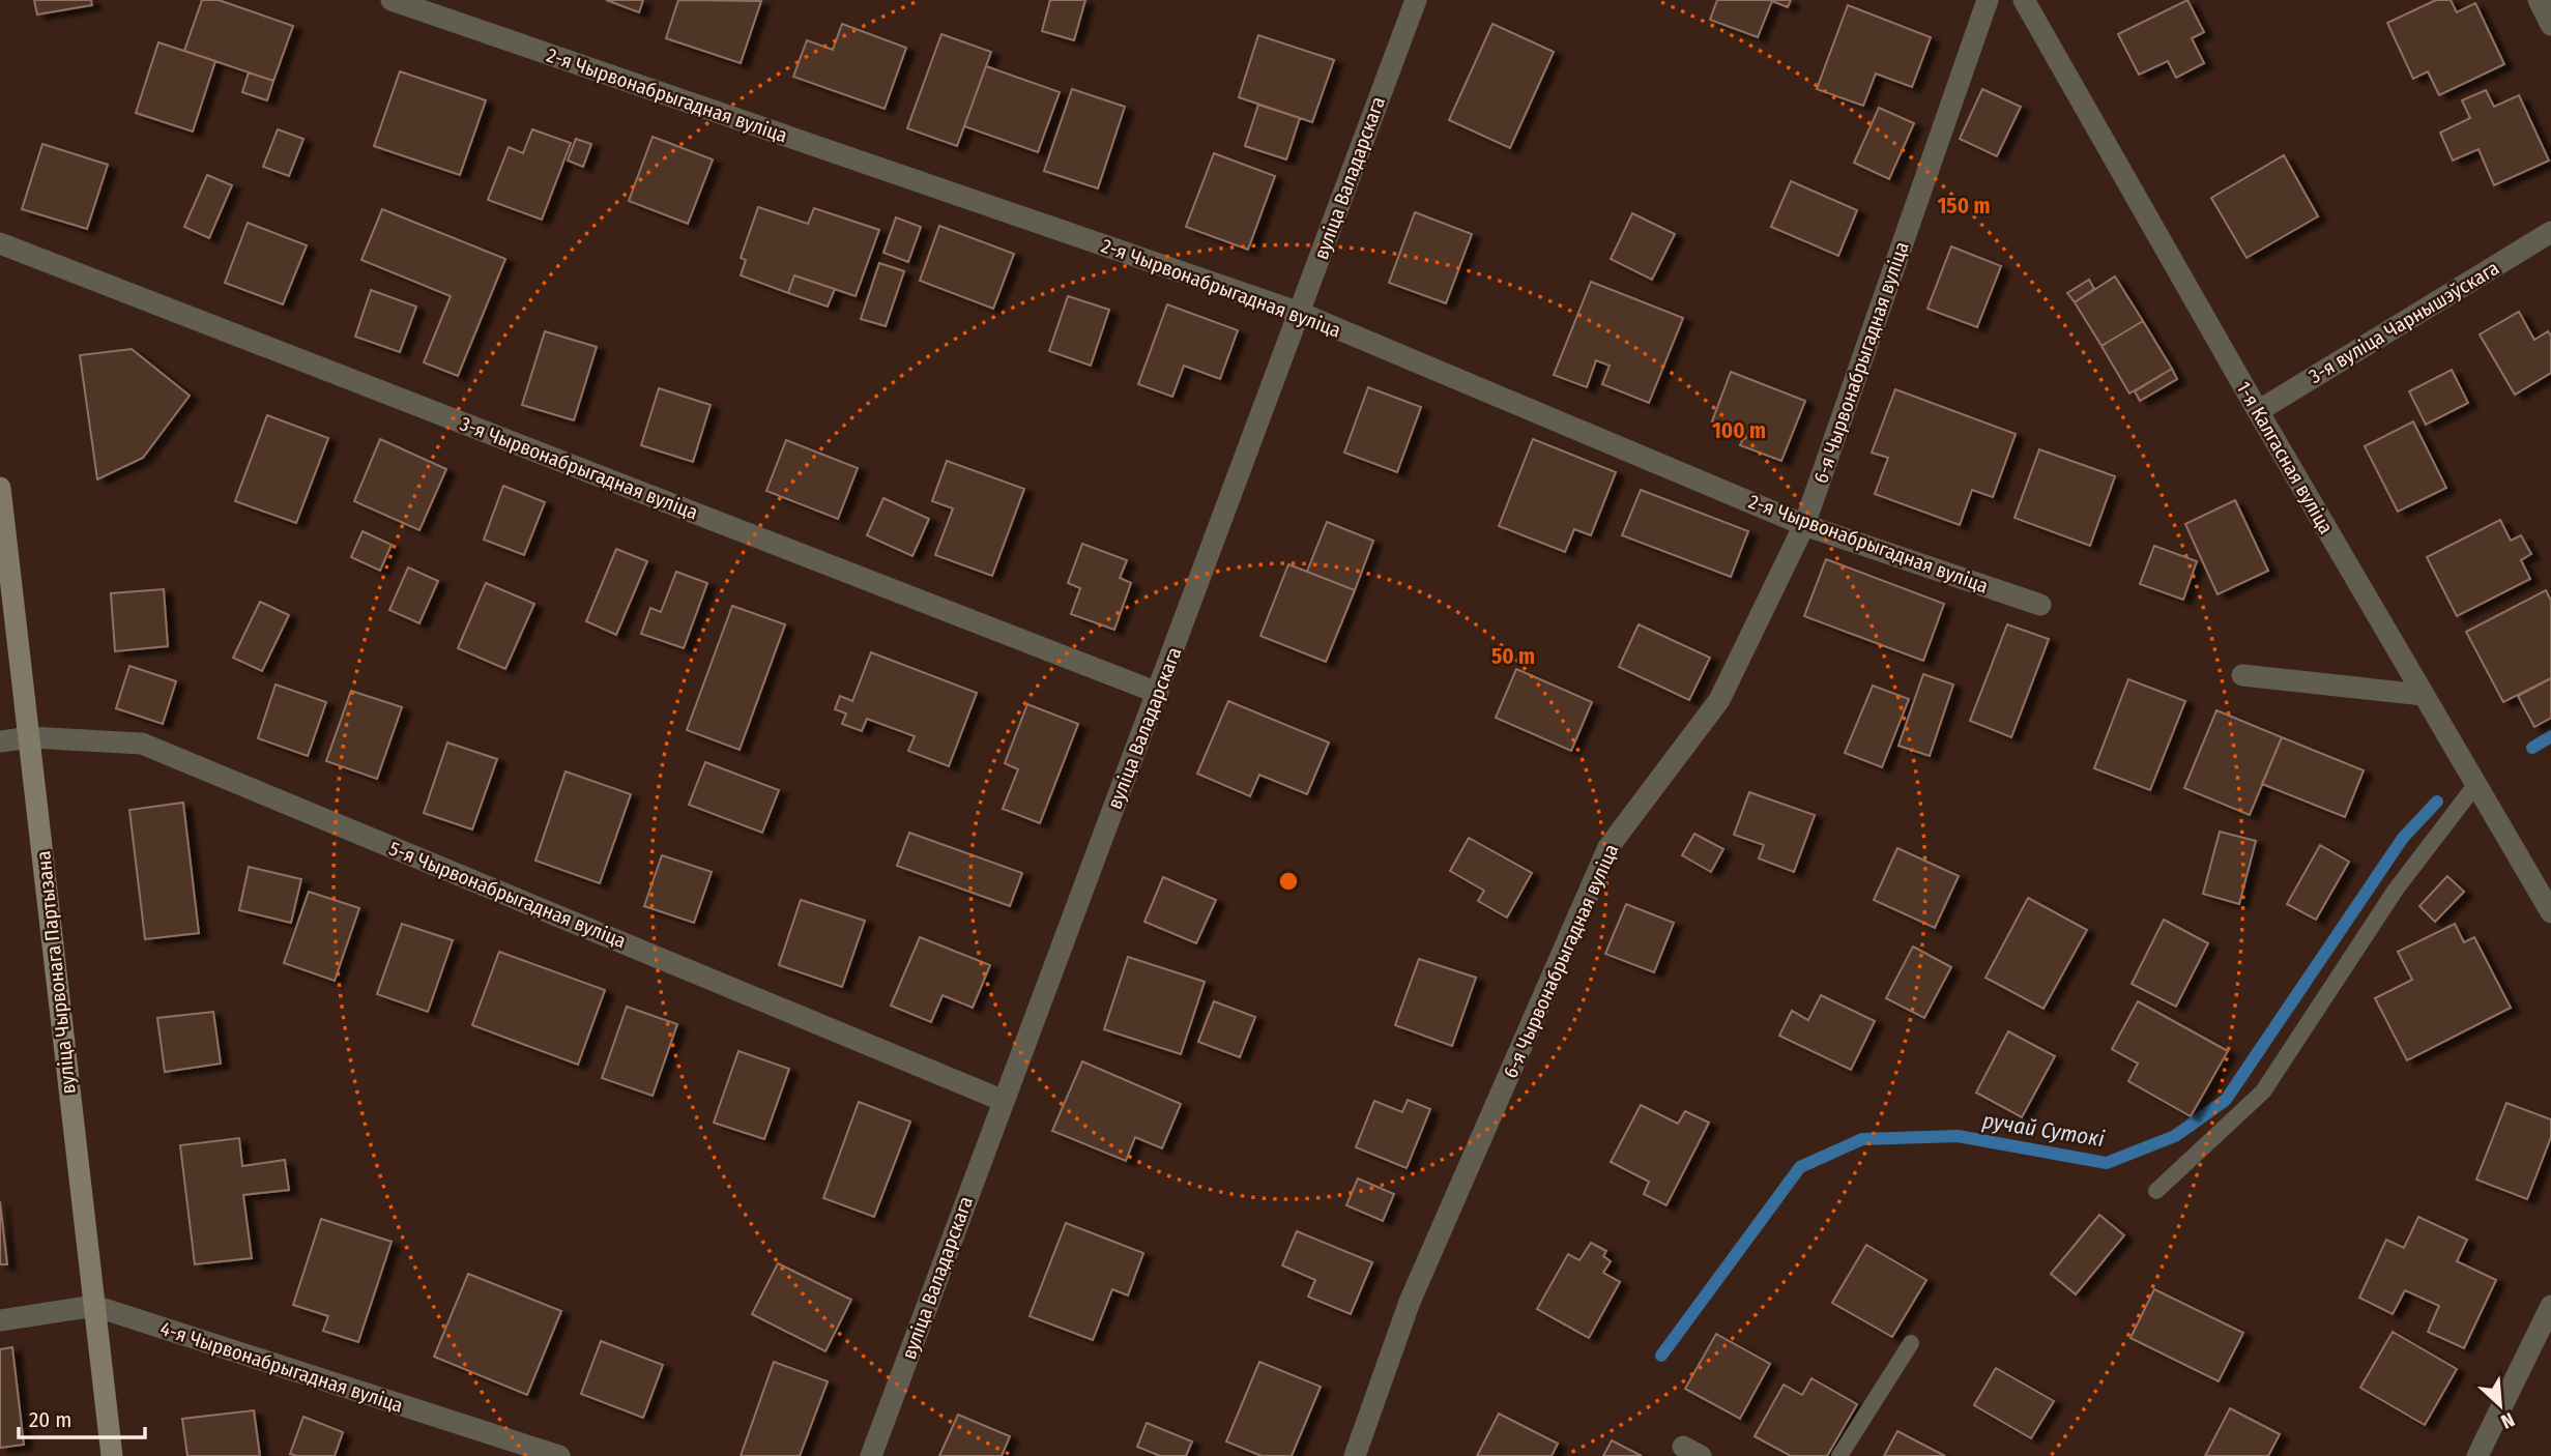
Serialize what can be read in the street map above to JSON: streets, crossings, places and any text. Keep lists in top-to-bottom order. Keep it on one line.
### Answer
{"streets":{"street":["2-я Чырвонабрыгадная вуліца","вуліца Валадарскага","3-я вуліца Чарнышэўскага","6-я Чырвонабрыгадная вуліца","1-я Калгасная вуліца","3-я Чырвонабрыгадная вуліца","5-я Чырвонабрыгадная вуліца","вуліца Чырвонага Партызана","4-я Чырвонабрыгадная вуліца"]},"crossings":[["2-я Чырвонабрыгадная вуліца","вуліца Валадарскага"],["2-я Чырвонабрыгадная вуліца","6-я Чырвонабрыгадная вуліца"],["вуліца Валадарскага","3-я Чырвонабрыгадная вуліца"],["вуліца Валадарскага","5-я Чырвонабрыгадная вуліца"],["3-я вуліца Чарнышэўскага","1-я Калгасная вуліца"],["5-я Чырвонабрыгадная вуліца","вуліца Чырвонага Партызана"],["вуліца Чырвонага Партызана","4-я Чырвонабрыгадная вуліца"]],"water":["ручай Сутокі"],"scale_bar":"20 m","north":"bottom right","rings":["150 m","100 m","50 m"]}
